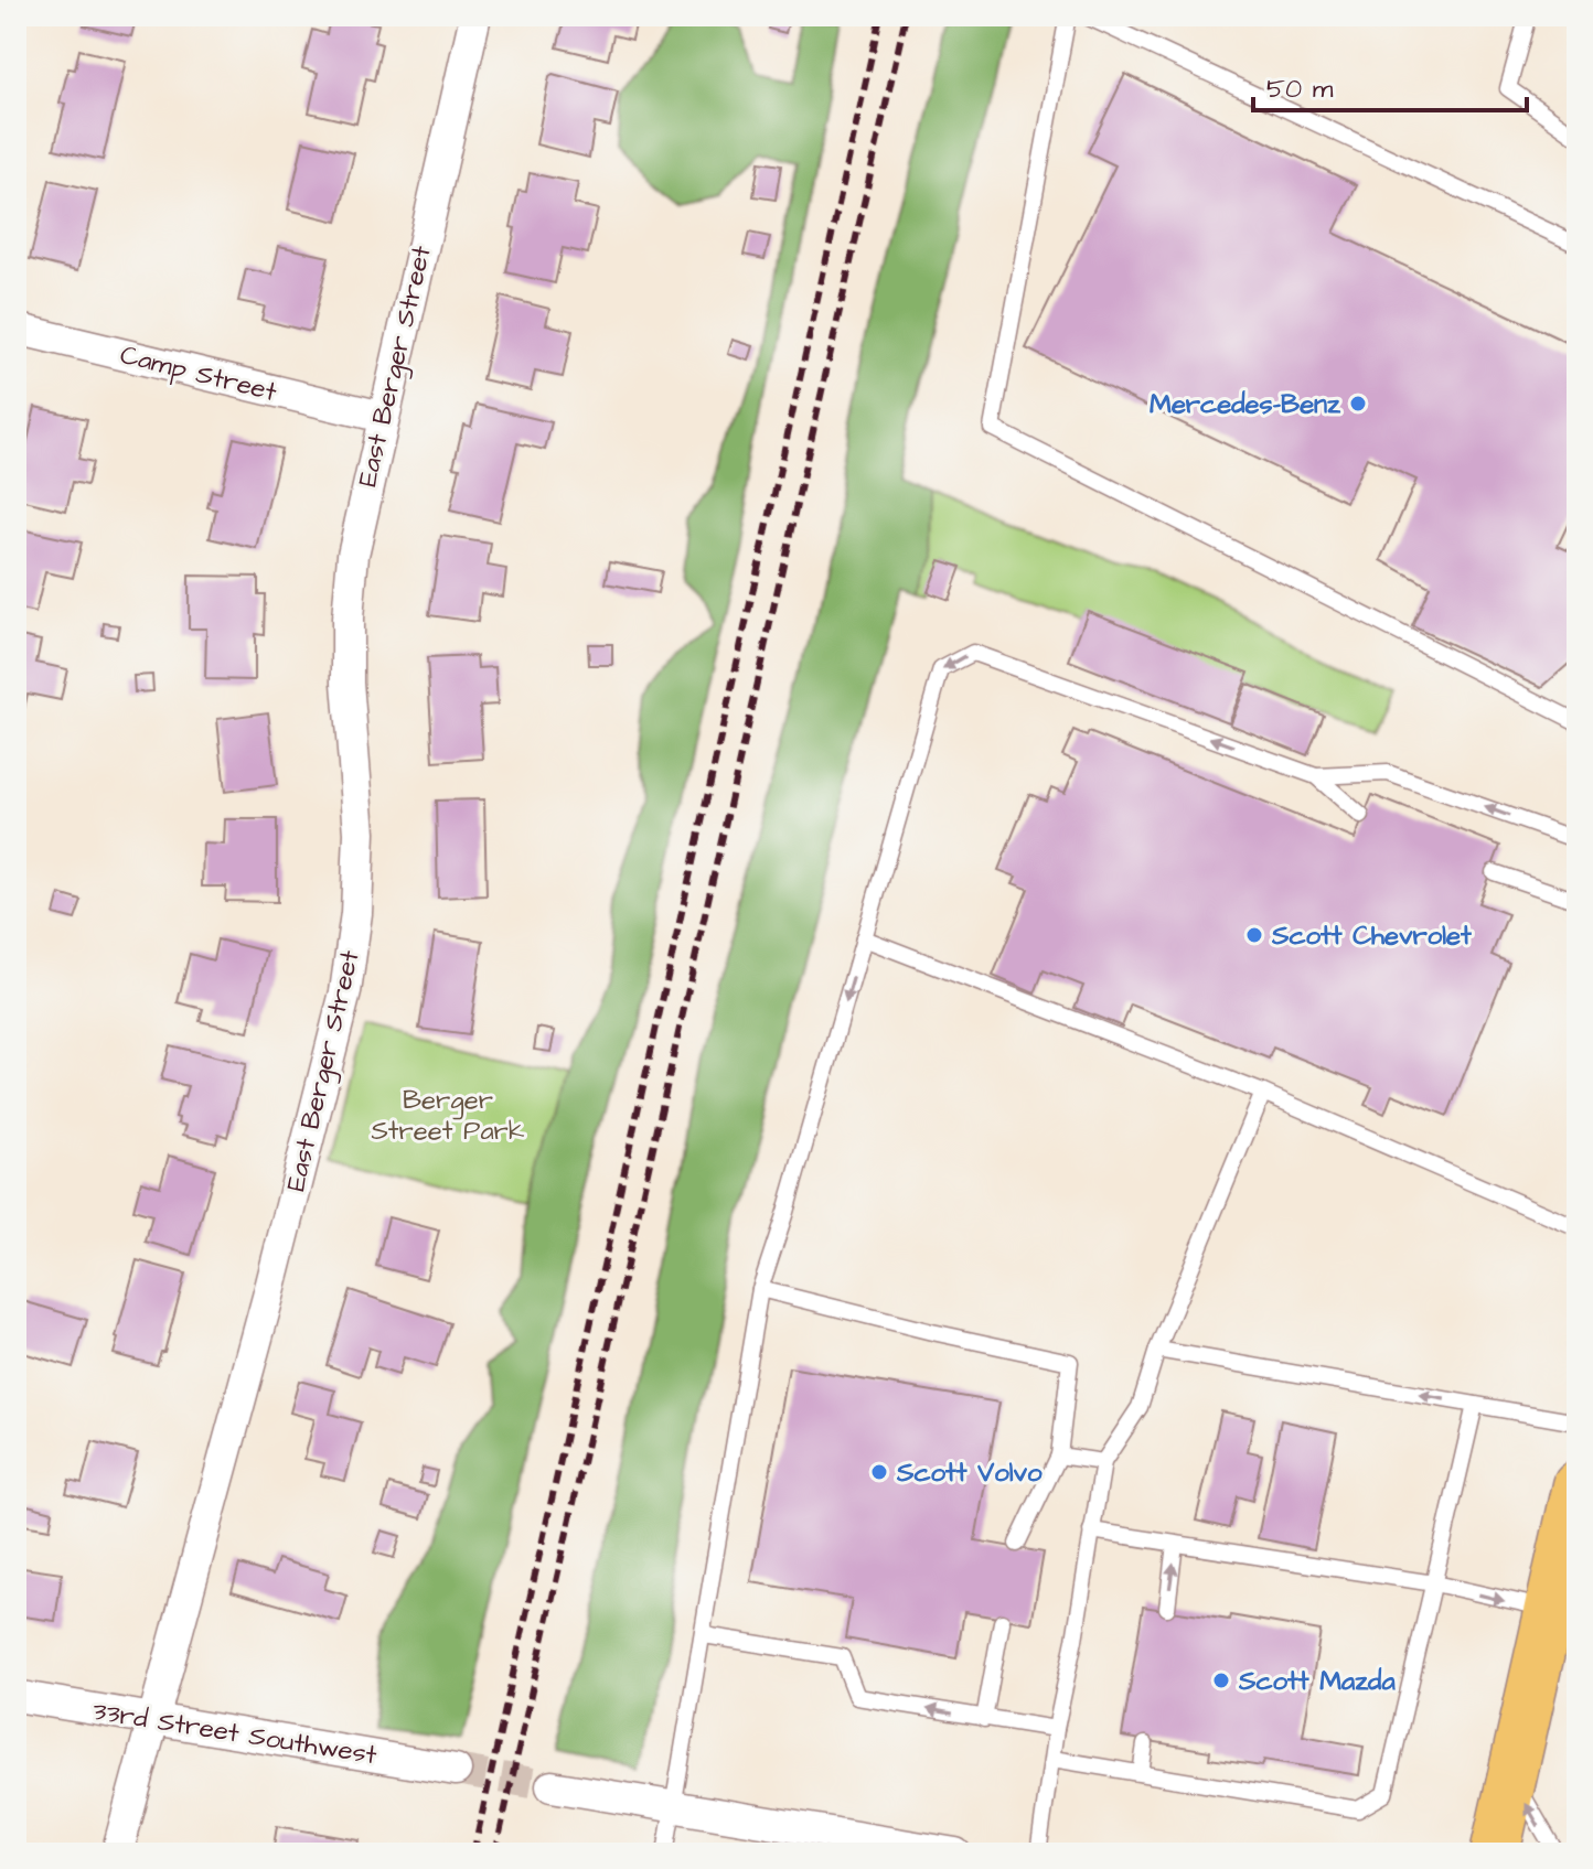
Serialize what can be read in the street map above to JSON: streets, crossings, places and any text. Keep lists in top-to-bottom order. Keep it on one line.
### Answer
{"streets":{"street":["East Berger Street","Camp Street","33rd Street Southwest"]},"crossings":[["East Berger Street","Camp Street"],["East Berger Street","33rd Street Southwest"]],"parks":["Berger Street Park"],"places":["Mercedes-Benz","Scott Chevrolet","Scott Volvo","Scott Mazda"],"scale_bar":"50 m"}
